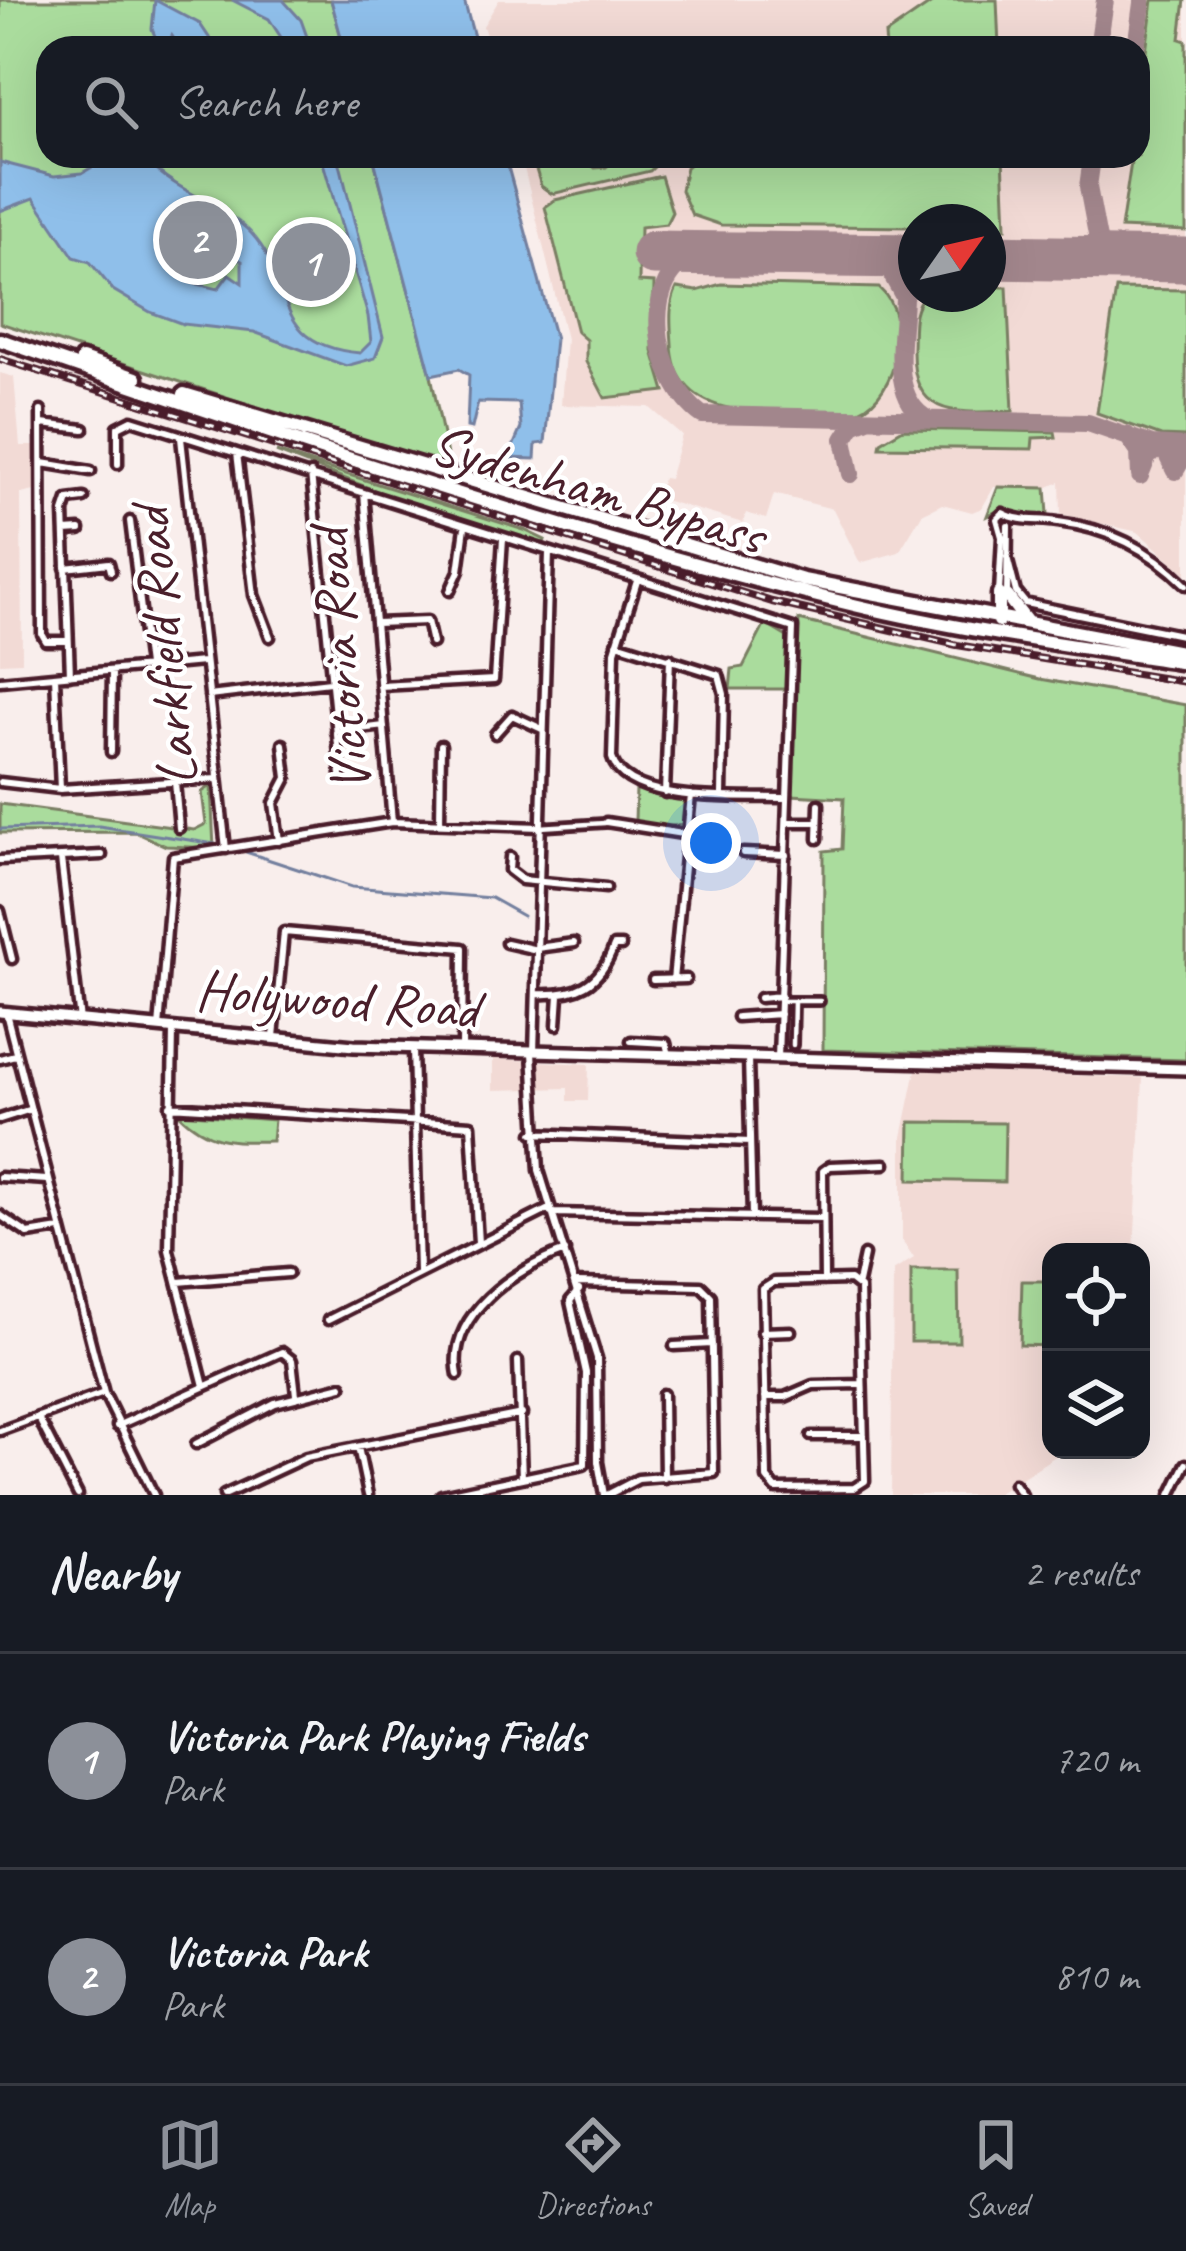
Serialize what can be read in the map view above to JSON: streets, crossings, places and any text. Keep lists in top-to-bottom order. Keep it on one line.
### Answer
{"streets":{"highway":["Sydenham Bypass"],"main road":["Holywood Road"],"street":["Larkfield Road","Victoria Road"]},"north":"top right","page":{"search":"Search here","pins":["2","1"],"heading":["Nearby","2 results"],"list":[{"mark":"1","name":"Victoria Park Playing Fields","note":"Park","value":"720 m"},{"mark":"2","name":"Victoria Park","note":"Park","value":"810 m"}],"nav":["Map","Directions","Saved"]}}
